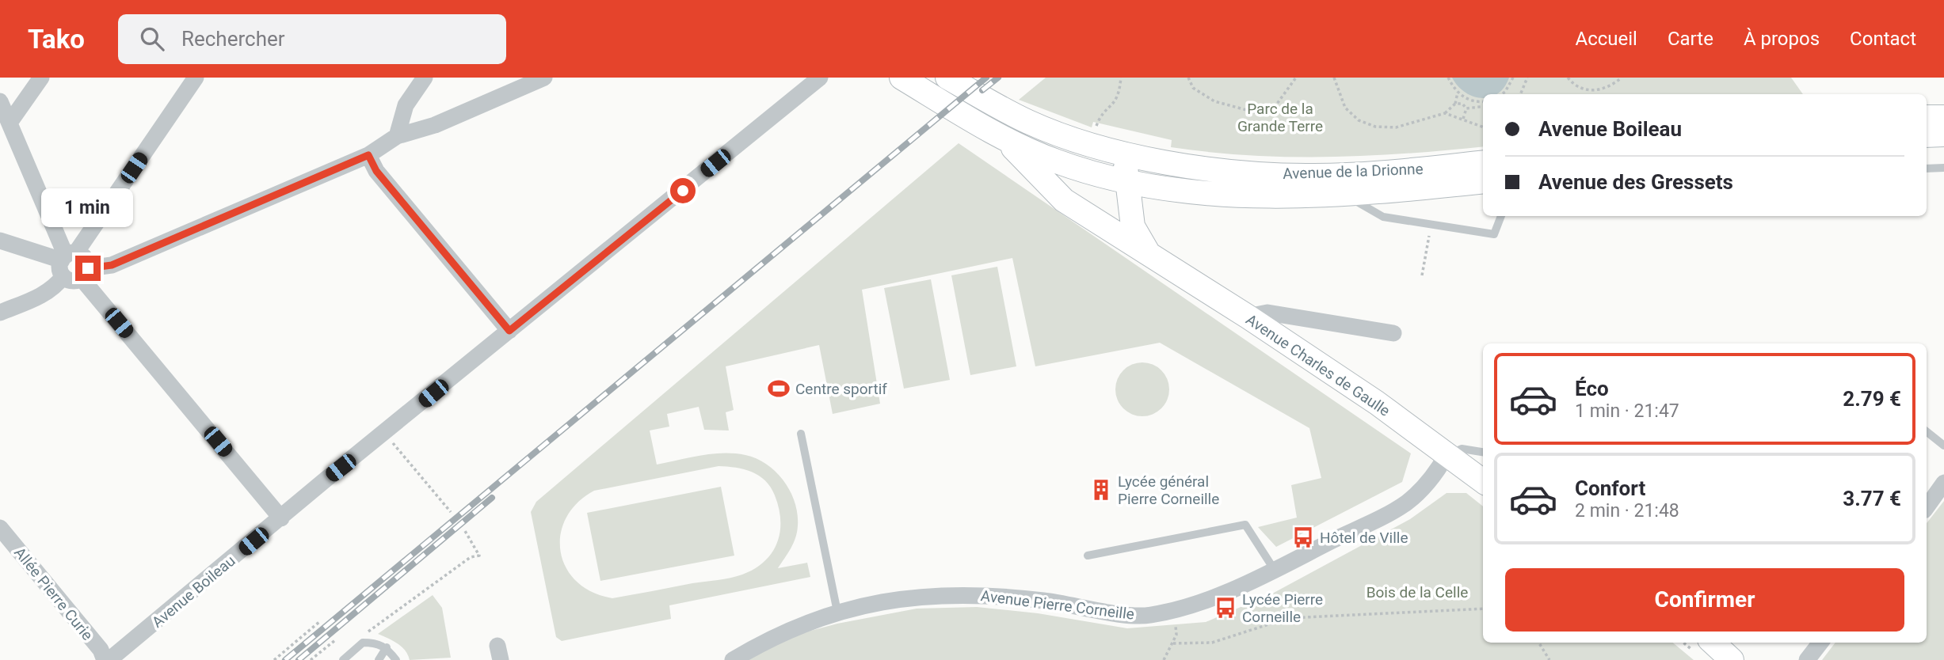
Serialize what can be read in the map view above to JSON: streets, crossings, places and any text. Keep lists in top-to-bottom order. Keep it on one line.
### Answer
{"streets":{"main road":["Avenue de la Drionne","Avenue Charles de Gaulle"],"street":["Avenue Boileau","Allée Pierre Curie","Avenue Pierre Corneille"]},"crossings":[["Avenue de la Drionne","Avenue Charles de Gaulle"],["Avenue Charles de Gaulle","Avenue Pierre Corneille"],["Avenue Boileau","Allée Pierre Curie"]],"parks":["Parc de la Grande Terre","Bois de la Celle"],"places":{"sports":["Centre sportif"],"building":["Lycée général Pierre Corneille"],"bus stop":["Hôtel de Ville","Lycée Pierre Corneille"]},"page":{"header":"Tako","search":"Rechercher","nav":["Accueil","Carte","À propos","Contact"],"banner":["Avenue Boileau","Avenue des Gressets"],"bubble":"1 min","list":[{"name":"Éco","note":"1 min · 21:47","value":"2.79 €"},{"name":"Confort","note":"2 min · 21:48","value":"3.77 €"}],"buttons":"Confirmer"}}
